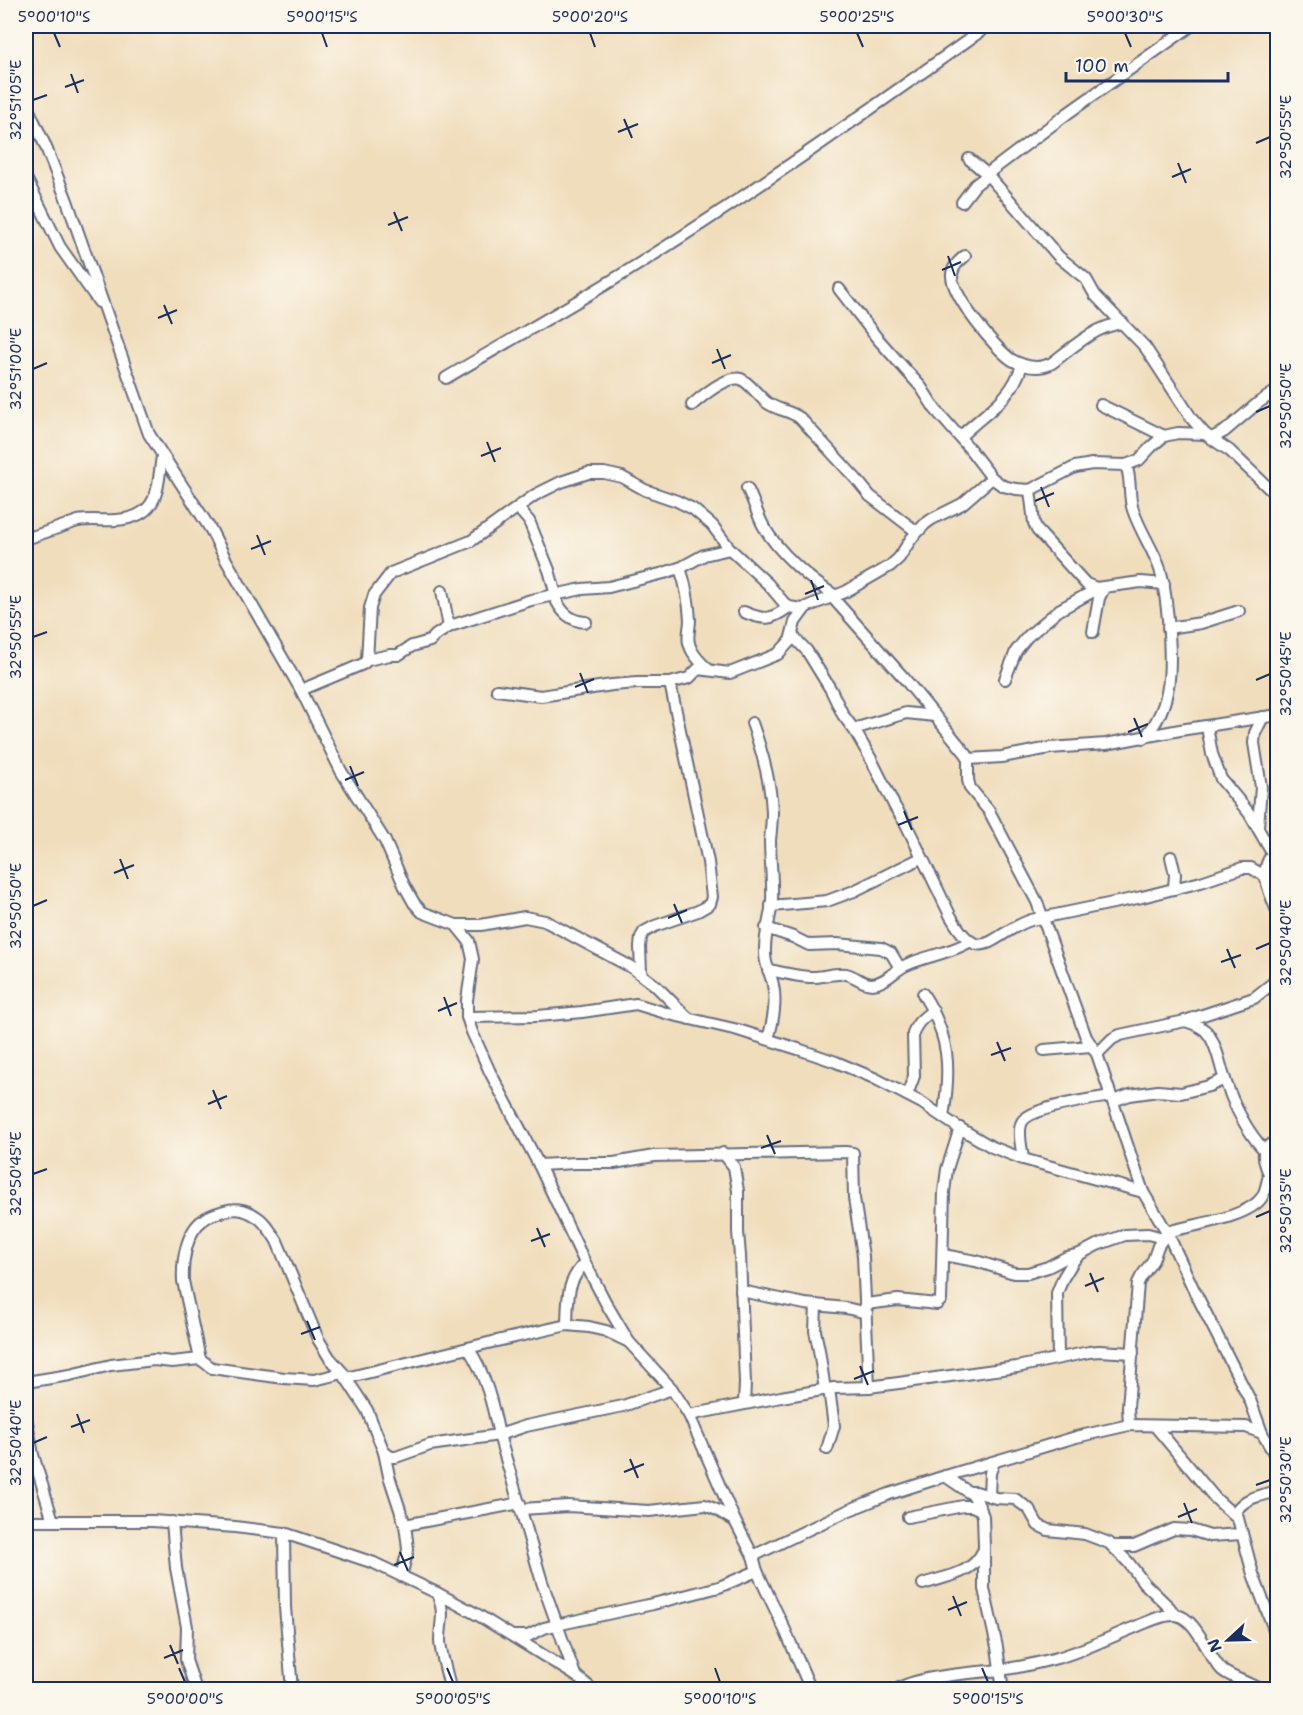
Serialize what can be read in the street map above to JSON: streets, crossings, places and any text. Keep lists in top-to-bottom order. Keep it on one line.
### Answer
{"scale_bar":"100 m","north":"left","coordinates":["5°00'10\"S","5°00'15\"S","5°00'20\"S","5°00'25\"S","5°00'30\"S","32°51'05\"E","32°50'55\"E","32°51'00\"E","32°50'50\"E","32°50'45\"E","32°50'40\"E","32°50'35\"E","32°50'30\"E","5°00'00\"S","5°00'05\"S"]}
